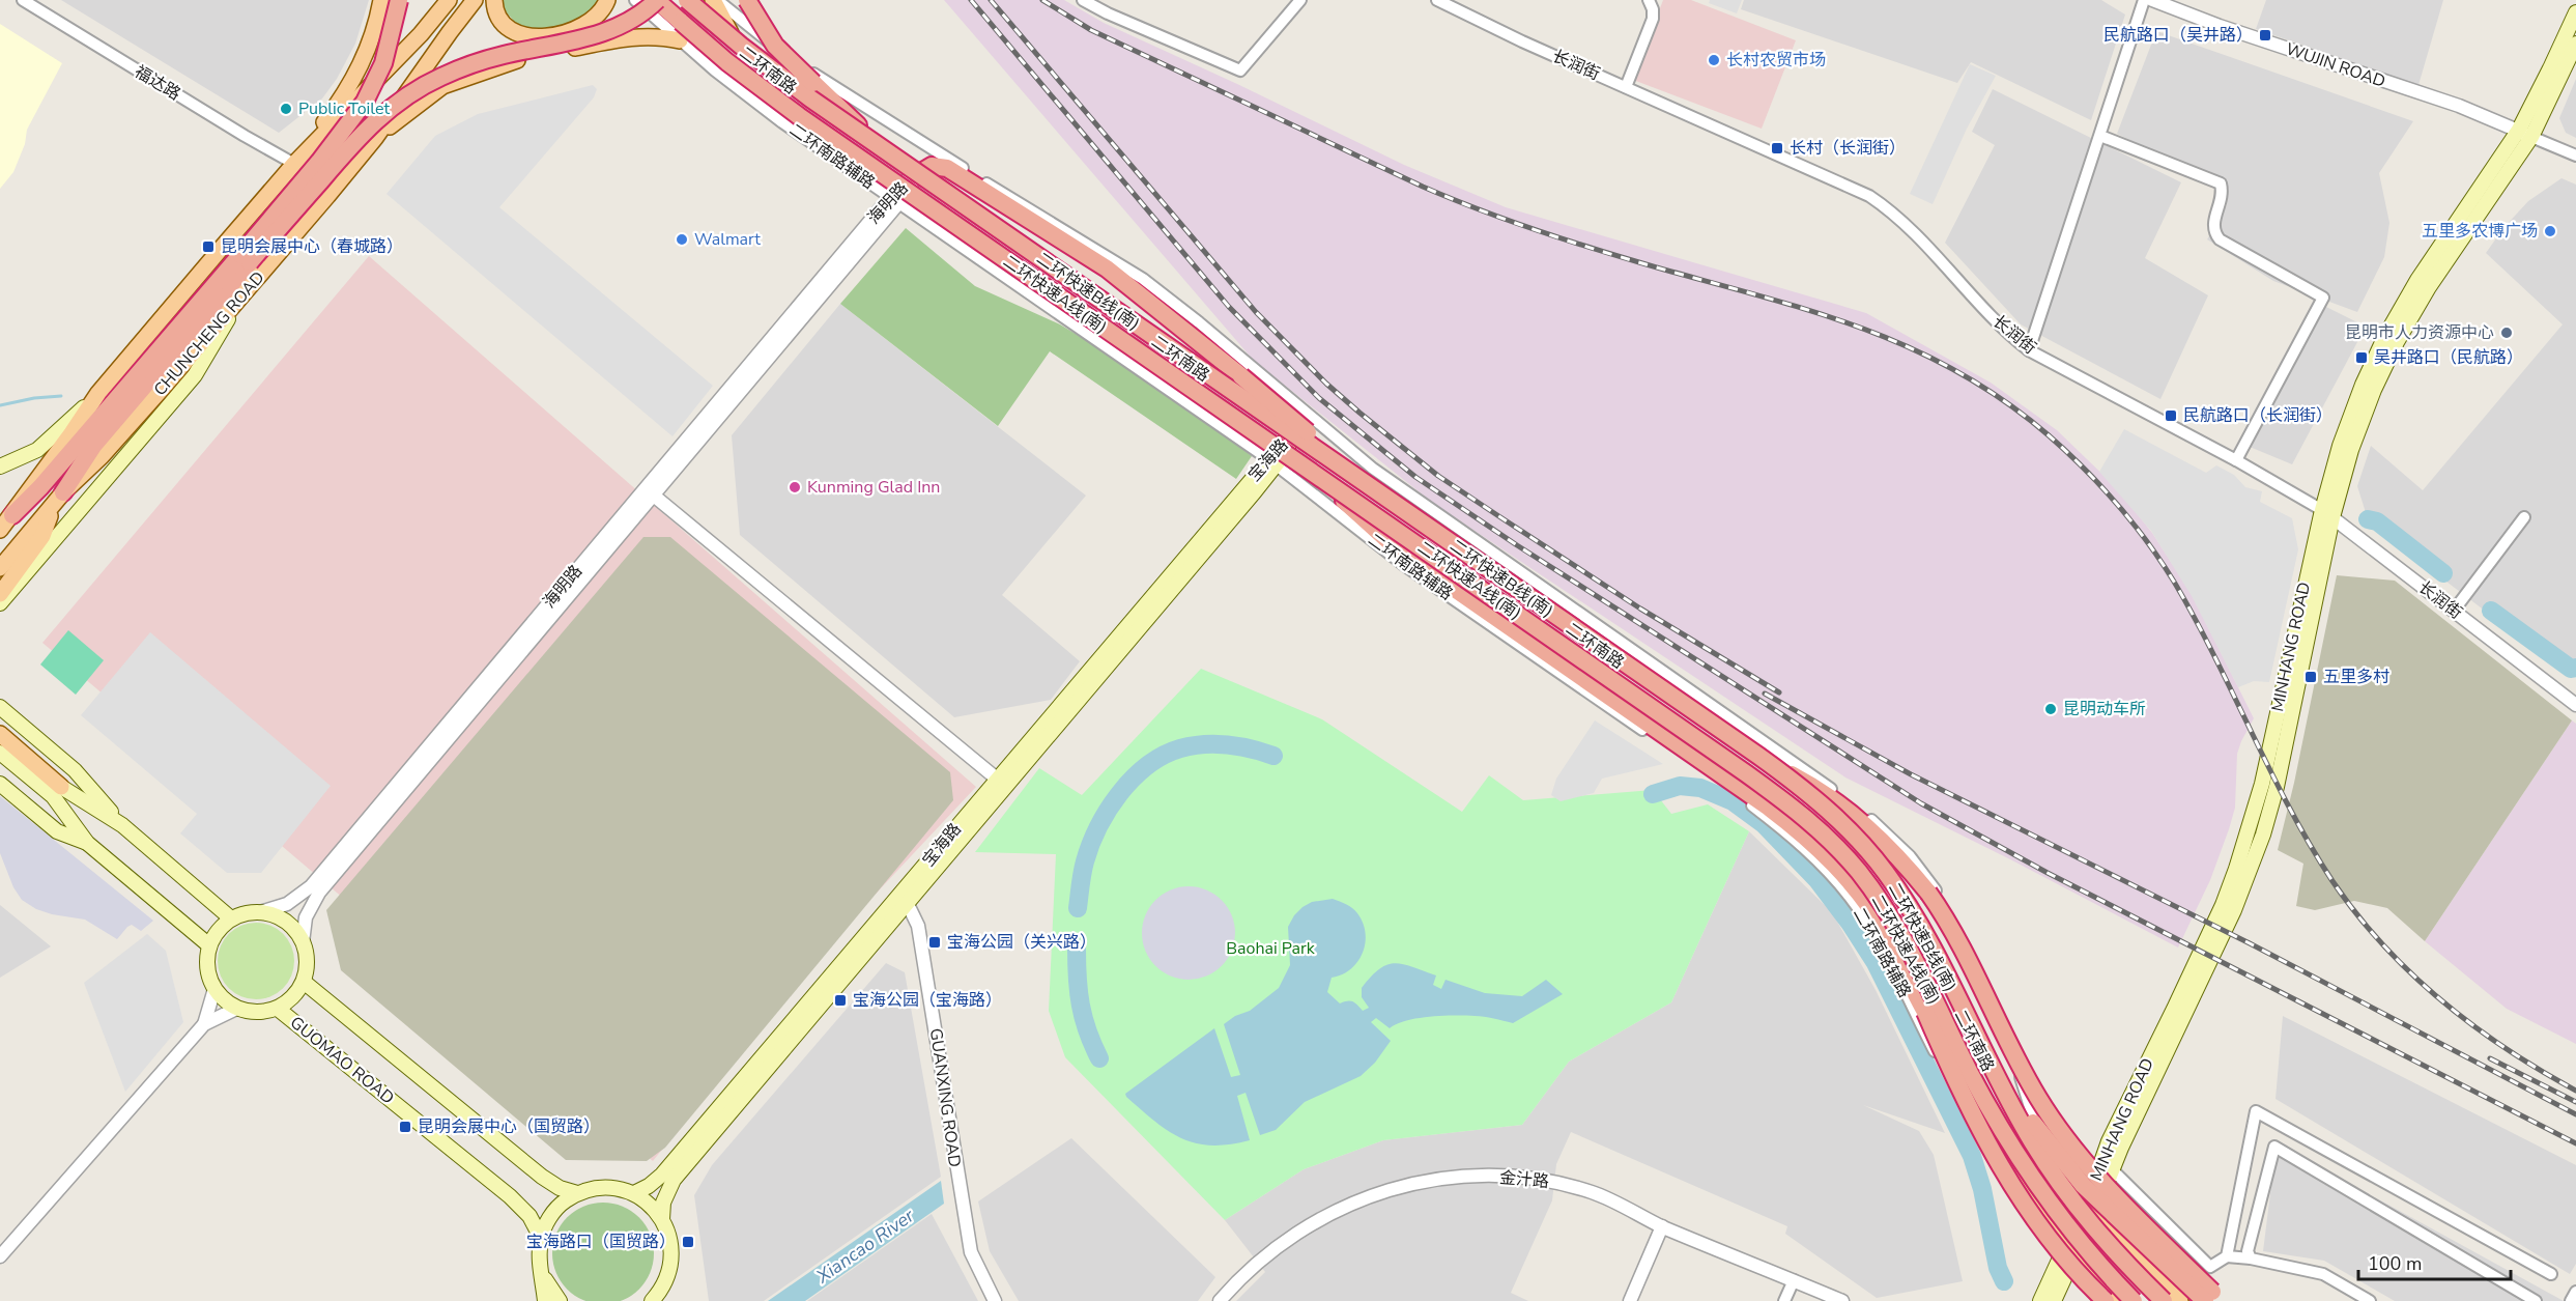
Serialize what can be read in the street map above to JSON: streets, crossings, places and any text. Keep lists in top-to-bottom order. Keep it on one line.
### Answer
{"streets":{"highway":["二环快速B线(南)","二环快速A线(南)"],"main road":["二环南路","CHUNCHENG ROAD","宝海路","MINHANG ROAD","GUOMAO ROAD"],"street":["长润街","WUJIN ROAD","福达路","二环南路辅路","海明路","GUANXING ROAD","金汁路"]},"crossings":[["长润街","MINHANG ROAD"],["WUJIN ROAD","MINHANG ROAD"],["二环南路","二环南路辅路"],["二环南路","海明路"],["二环南路","二环快速B线(南)"],["二环南路","二环快速A线(南)"],["二环南路","宝海路"],["二环南路","MINHANG ROAD"],["二环南路辅路","海明路"],["二环南路辅路","宝海路"],["二环南路辅路","MINHANG ROAD"],["海明路","二环快速B线(南)"],["海明路","GUOMAO ROAD"],["宝海路","GUANXING ROAD"]],"water":["Xiancao River"],"parks":["Baohai Park"],"places":{"transit":["民航路口（吴井路）","长村（长润街）","昆明会展中心（春城路）","吴井路口（民航路）","民航路口（长润街）","五里多村","宝海公园（关兴路）","宝海公园（宝海路）","昆明会展中心（国贸路）","宝海路口（国贸路）"],"other":["长村农贸市场","Public Toilet","五里多农博广场","Walmart","昆明市人力资源中心","Kunming Glad Inn","昆明动车所"]},"scale_bar":"100 m"}
